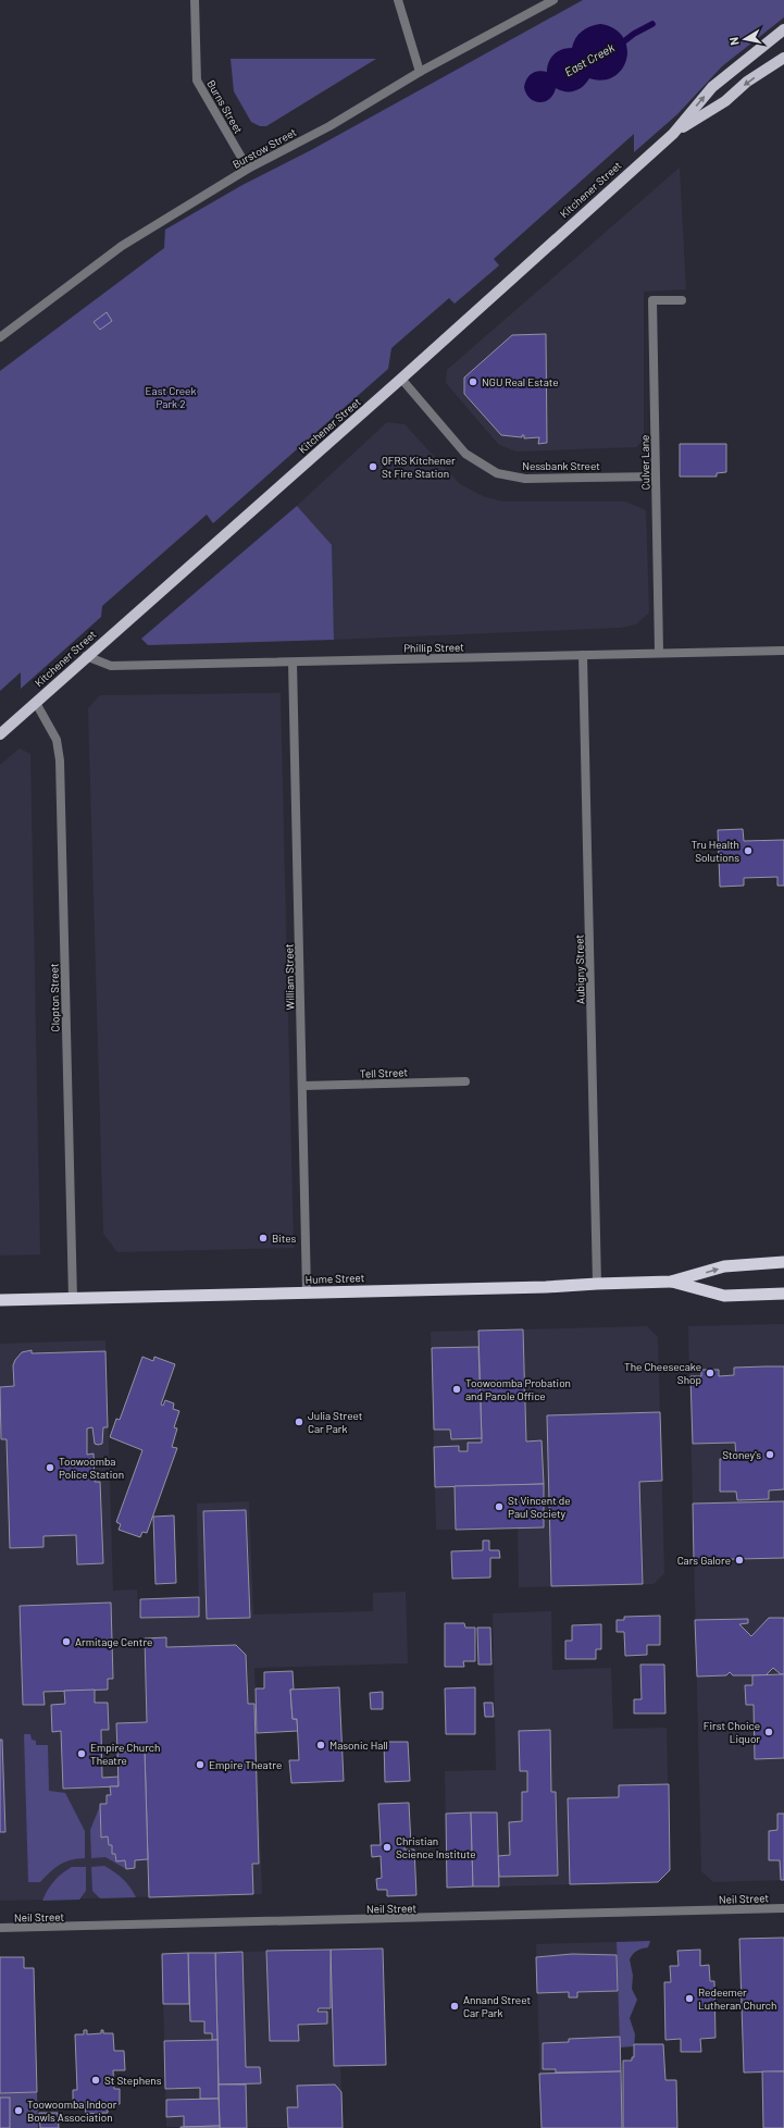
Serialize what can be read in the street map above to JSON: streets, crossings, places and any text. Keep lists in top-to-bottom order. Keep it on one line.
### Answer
{"streets":{"highway":["Hume Street"],"main road":["Kitchener Street"],"street":["Burns Street","Burstow Street","Culver Lane","Nessbank Street","Phillip Street","Aubigny Street","William Street","Clopton Street","Tell Street","Neil Street"]},"crossings":[["Burns Street","Burstow Street"],["Kitchener Street","Nessbank Street"],["Kitchener Street","Phillip Street"],["Kitchener Street","Clopton Street"],["Culver Lane","Nessbank Street"],["Culver Lane","Phillip Street"],["Phillip Street","Aubigny Street"],["Phillip Street","William Street"],["Aubigny Street","Hume Street"],["William Street","Tell Street"],["William Street","Hume Street"],["Clopton Street","Hume Street"]],"water":["East Creek"],"parks":["East Creek Park 2"],"places":["NGU Real Estate","QFRS Kitchener St Fire Station","Tru Health Solutions","Bites","The Cheesecake Shop","Toowoomba Probation and Parole Office","Julia Street Car Park","Stoney's","Toowoomba Police Station","St Vincent de Paul Society","Cars Galore","Armitage Centre","First Choice Liquor","Masonic Hall","Empire Church Theatre","Empire Theatre","Christian Science Institute","Redeemer Lutheran Church","Annand Street Car Park","St Stephens","Toowoomba Indoor Bowls Association"],"north":"left"}
